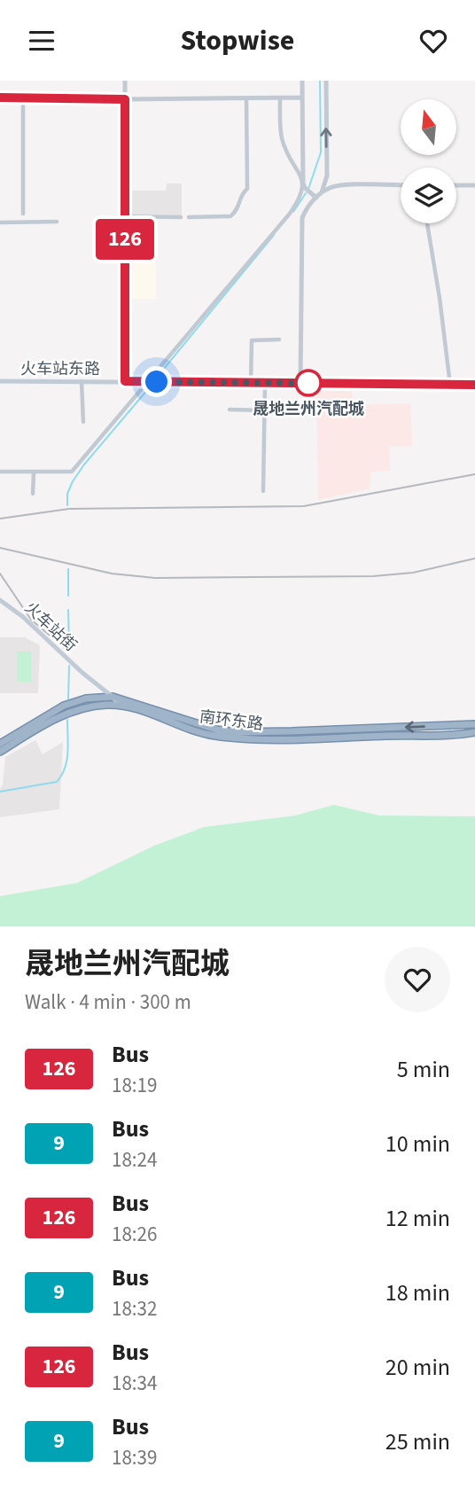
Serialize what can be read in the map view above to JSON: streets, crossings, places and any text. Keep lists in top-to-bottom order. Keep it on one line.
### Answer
{"streets":{"highway":["南环东路"],"main road":["火车站东路","火车站街"]},"crossings":[["火车站街","南环东路"]],"places":["晟地兰州汽配城"],"lines":["bus line 126"],"north":"top","page":{"header":"Stopwise","on_map":"126","heading":["晟地兰州汽配城","Walk · 4 min · 300 m"],"list":[{"mark":"126","name":"Bus","note":"18:19","value":"5 min"},{"mark":"9","name":"Bus","note":"18:24","value":"10 min"},{"mark":"126","name":"Bus","note":"18:26","value":"12 min"},{"mark":"9","name":"Bus","note":"18:32","value":"18 min"},{"mark":"126","name":"Bus","note":"18:34","value":"20 min"},{"mark":"9","name":"Bus","note":"18:39","value":"25 min"}]}}
